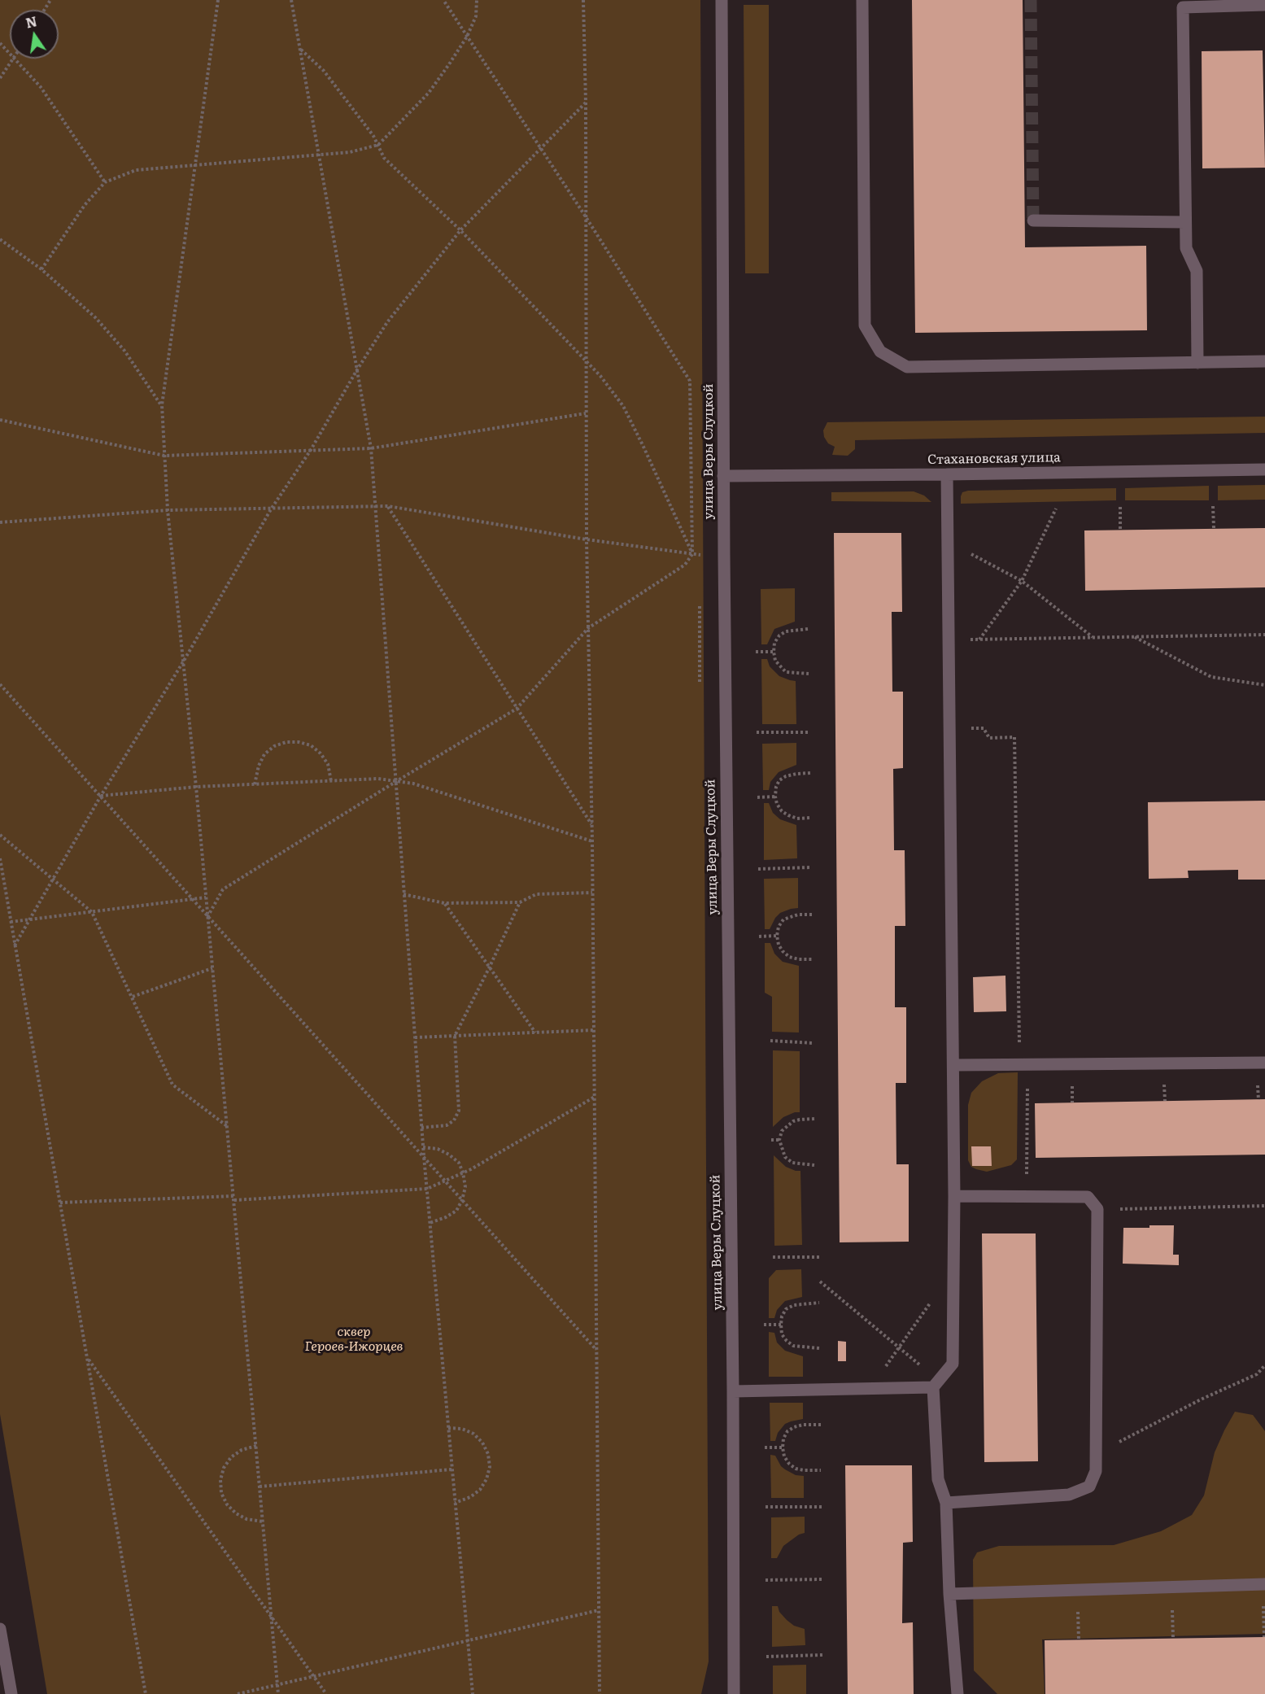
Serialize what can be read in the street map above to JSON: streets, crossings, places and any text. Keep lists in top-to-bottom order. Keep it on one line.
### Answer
{"streets":{"street":["улица Веры Слуцкой","Стахановская улица"]},"crossings":[["улица Веры Слуцкой","Стахановская улица"]],"parks":["сквер Героев-Ижорцев"],"north":"top"}
